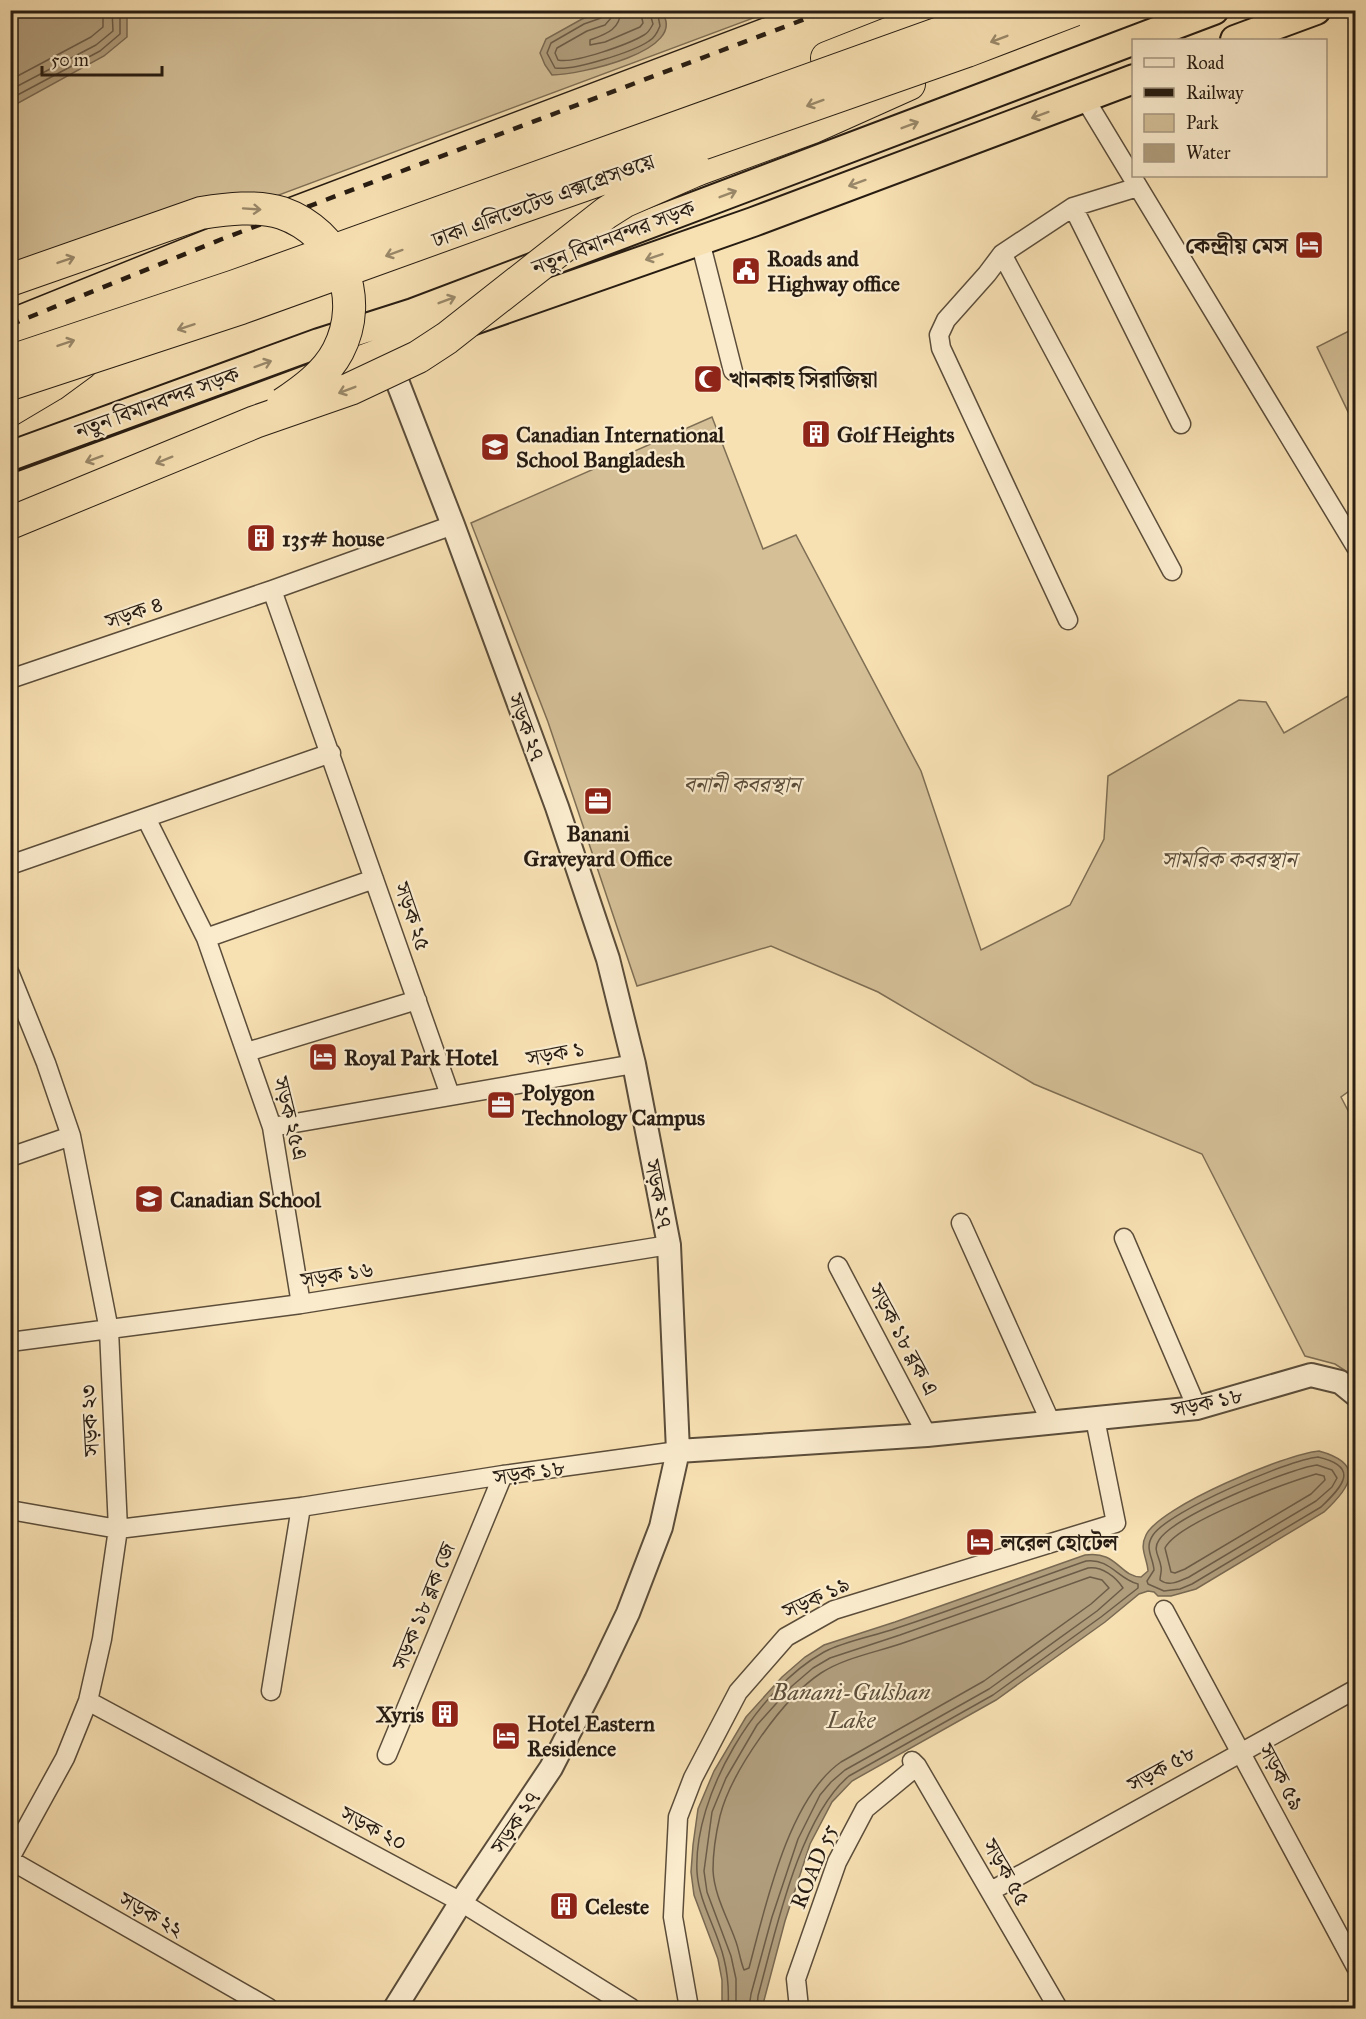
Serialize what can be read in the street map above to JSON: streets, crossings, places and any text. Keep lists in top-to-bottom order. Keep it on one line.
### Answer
{"streets":{"highway":["ঢাকা এলিভেটেড এক্সপ্রেসওয়ে","নতুন বিমানবন্দর সড়ক"],"street":["সড়ক ৪","সড়ক ২৭","সড়ক ২৫","সড়ক ১","সড়ক ২৫এ","সড়ক ১৬","সড়ক ১৮ ব্লক এ","সড়ক ১৮","সড়ক ২৩","সড়ক ১৯","সড়ক ১৮ ব্লক জে","সড়ক ৫৮","সড়ক ৫৯","সড়ক ২০","ROAD 55","সড়ক ৫৫","সড়ক ২২"]},"crossings":[["নতুন বিমানবন্দর সড়ক","সড়ক ২৭"],["সড়ক ৪","সড়ক ২৭"],["সড়ক ৪","সড়ক ২৫"],["সড়ক ২৭","সড়ক ১"],["সড়ক ২৭","সড়ক ১৬"],["সড়ক ২৭","সড়ক ১৮"],["সড়ক ২৭","সড়ক ২০"],["সড়ক ২৫","সড়ক ১"],["সড়ক ২৫","সড়ক ২৫এ"],["সড়ক ১","সড়ক ২৫এ"],["সড়ক ২৫এ","সড়ক ১৬"],["সড়ক ১৬","সড়ক ২৩"],["সড়ক ১৮ ব্লক এ","সড়ক ১৮"],["সড়ক ১৮","সড়ক ২৩"],["সড়ক ১৮","সড়ক ১৯"],["সড়ক ১৮","সড়ক ১৮ ব্লক জে"],["সড়ক ২৩","সড়ক ২০"],["সড়ক ২৩","সড়ক ২২"],["সড়ক ৫৮","সড়ক ৫৯"],["সড়ক ৫৮","সড়ক ৫৫"],["ROAD 55","সড়ক ৫৫"]],"water":["Banani-Gulshan Lake"],"parks":["বনানী কবরস্থান","সামরিক কবরস্থান"],"places":{"hotel":["কেন্দ্রীয় মেস","Royal Park Hotel","লরেল হোটেল","Hotel Eastern Residence"],"public building":["Roads and Highway office"],"mosque":["খানকাহ সিরাজিয়া"],"building":["Golf Heights","135# house","Xyris","Celeste"],"school or university":["Canadian International School Bangladesh","Canadian School"],"office":["Banani Graveyard Office","Polygon Technology Campus"]},"legend":["Road","Railway","Park","Water"],"scale_bar":"50 m"}
